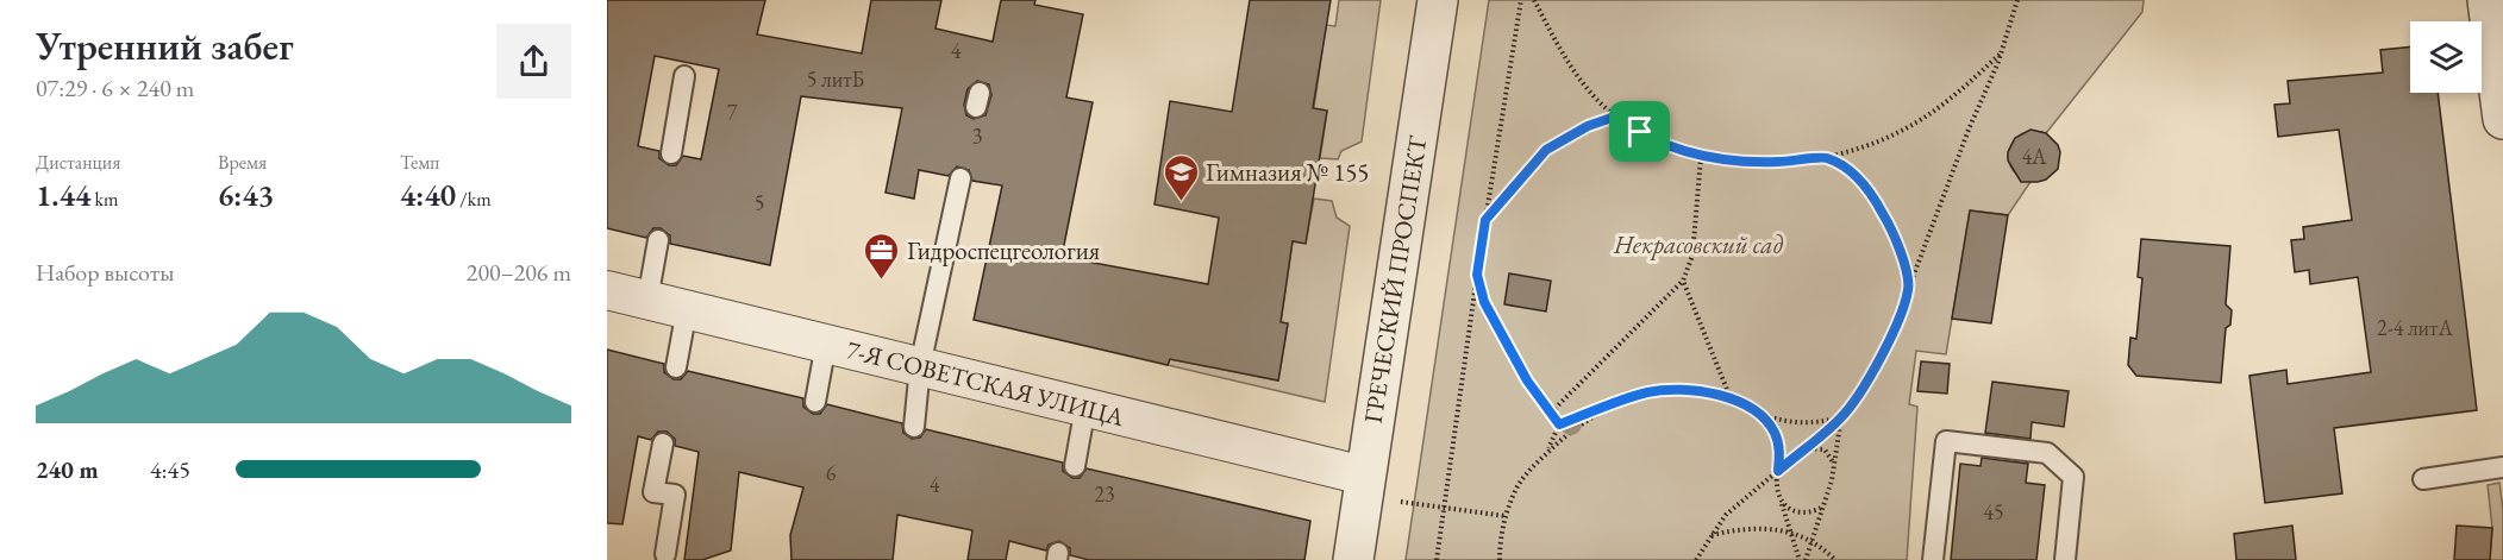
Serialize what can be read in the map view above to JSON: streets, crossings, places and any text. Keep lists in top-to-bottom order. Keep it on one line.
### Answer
{"streets":{"street":["ГРЕЧЕСКИЙ ПРОСПЕКТ","7-Я СОВЕТСКАЯ УЛИЦА"]},"crossings":[["ГРЕЧЕСКИЙ ПРОСПЕКТ","7-Я СОВЕТСКАЯ УЛИЦА"]],"parks":["Некрасовский сад"],"places":{"school or university":["Гимназия № 155"],"office":["Гидроспецгеология"]},"house_numbers":["4","5 литБ","7","3","4А","5","2-4 литА","6","4","23","45"],"page":{"heading":["Утренний забег","07:29 · 6 × 240 m"],"stats":[["Дистанция","1.44 km"],["Время","6:43"],["Темп","4:40 /km"]],"chart":["Набор высоты","200–206 m"],"list":[{"name":"240 m","note":"4:45"}]}}
